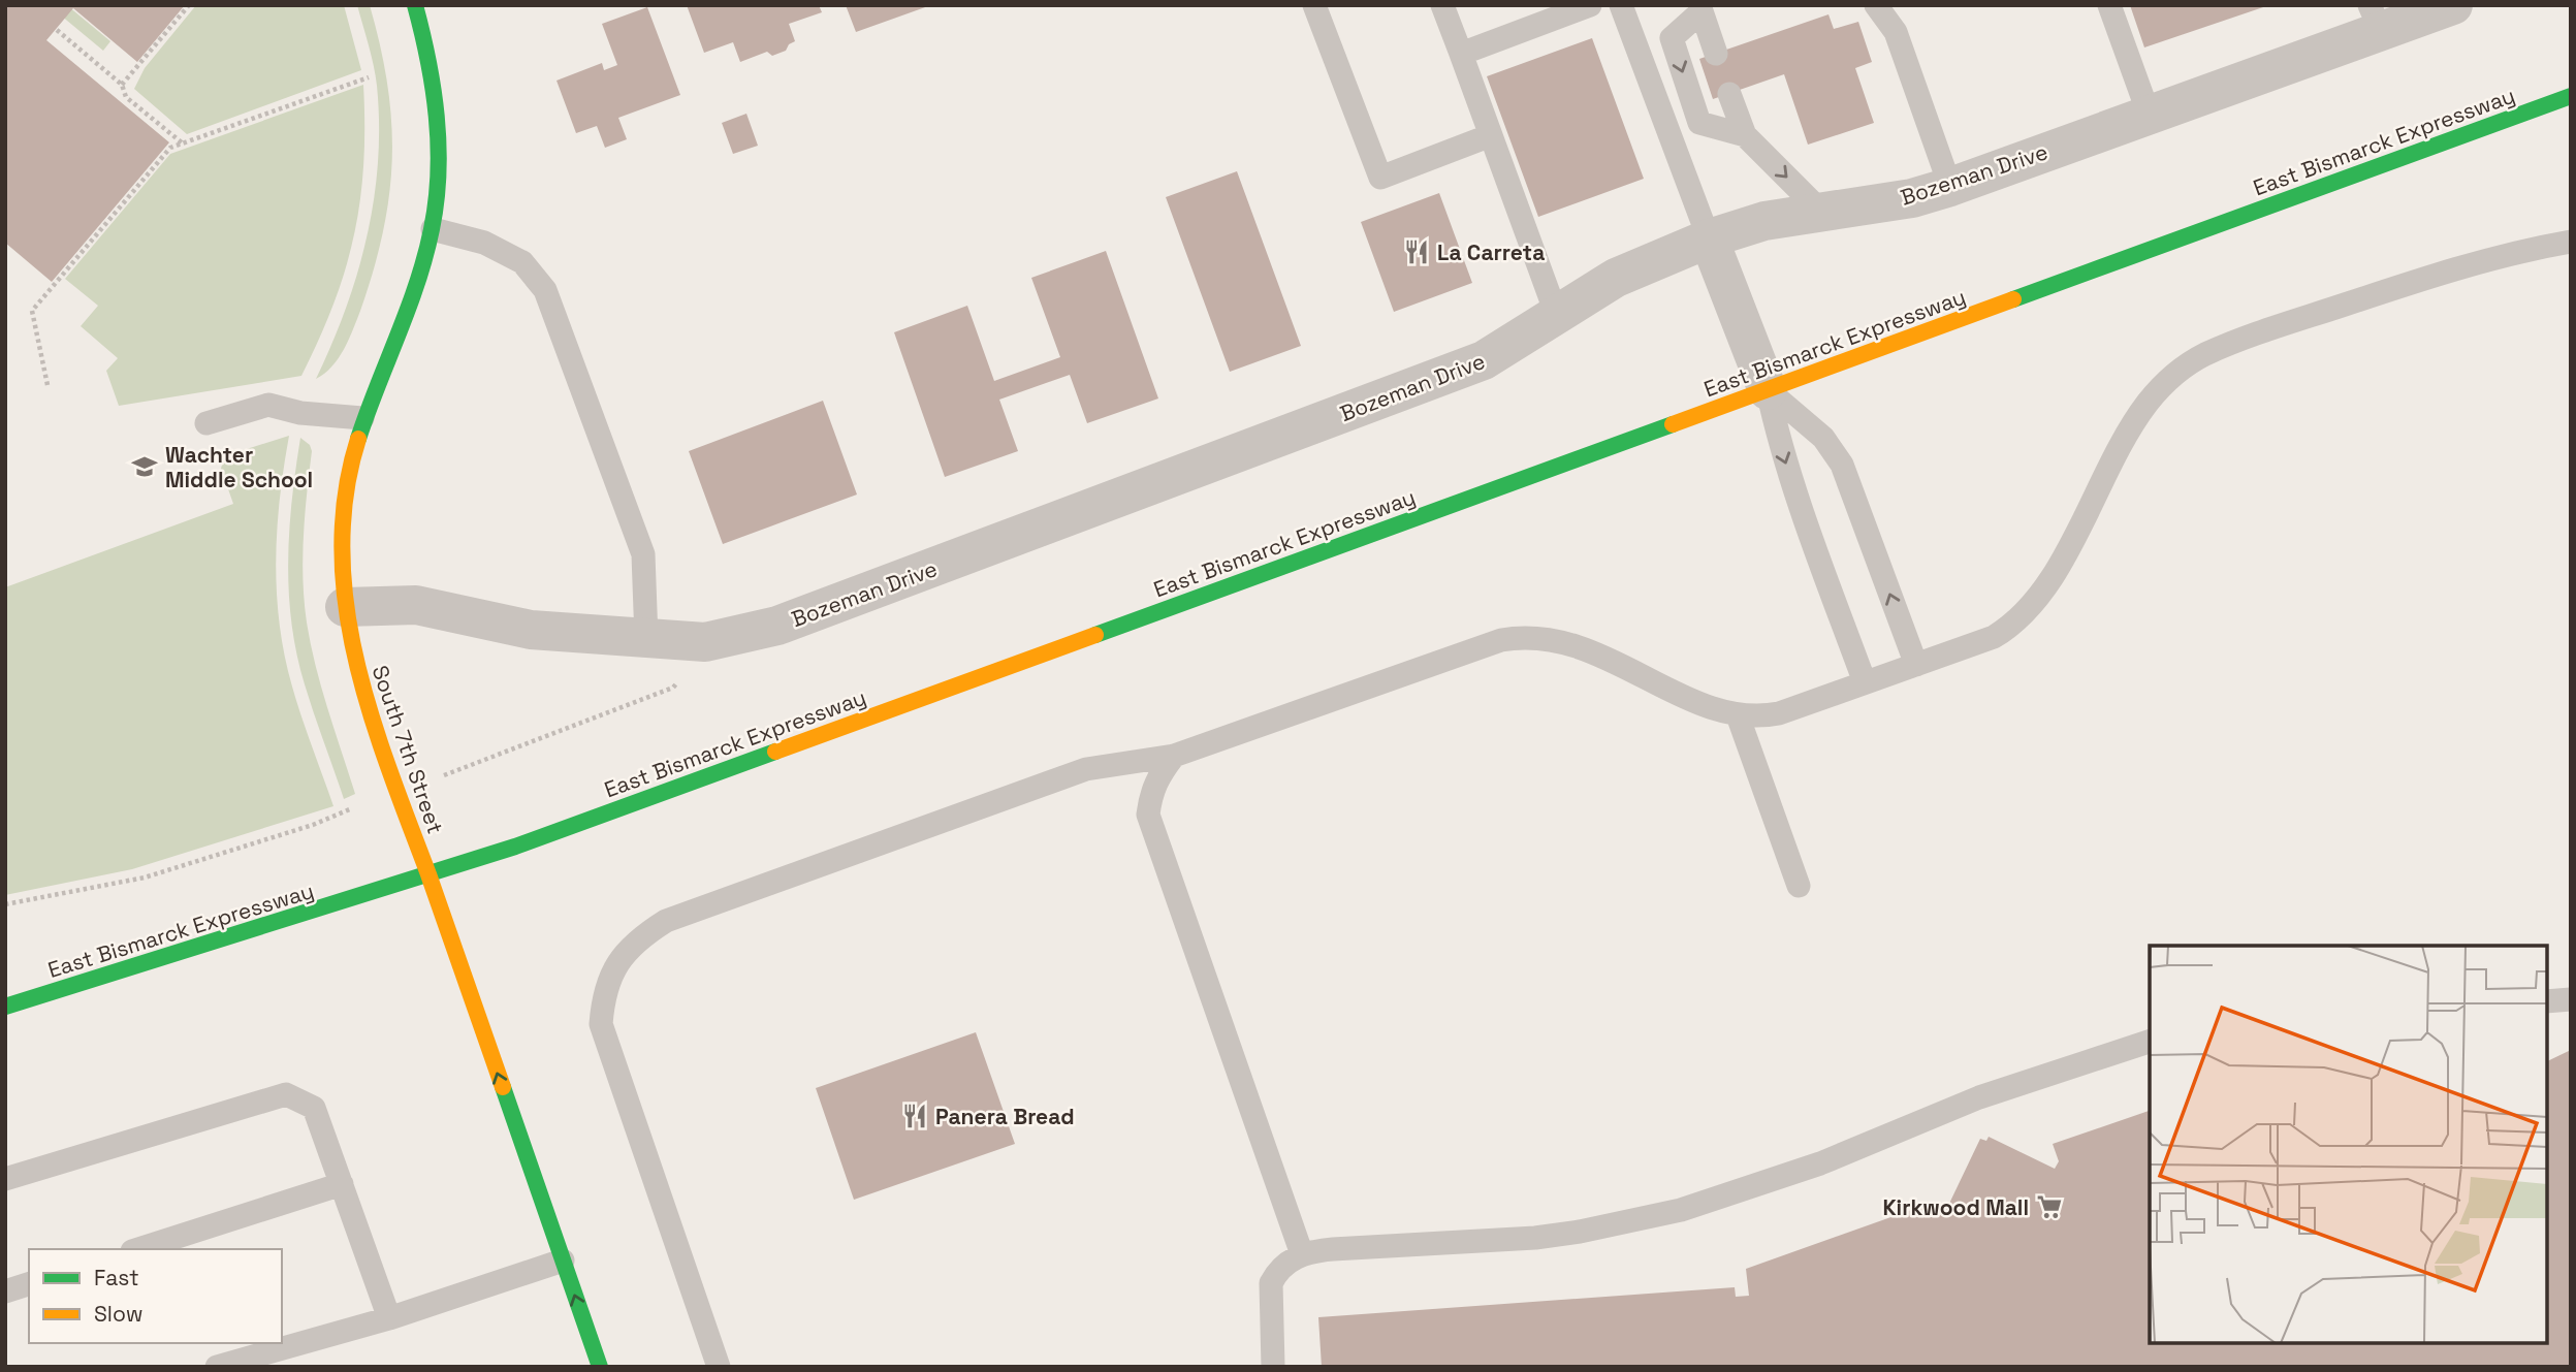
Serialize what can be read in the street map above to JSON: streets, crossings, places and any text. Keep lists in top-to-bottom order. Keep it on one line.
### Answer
{"streets":{"main road":["East Bismarck Expressway","South 7th Street"],"street":["Bozeman Drive"]},"crossings":[["East Bismarck Expressway","South 7th Street"],["Bozeman Drive","South 7th Street"]],"one_way":["South 7th Street"],"places":{"restaurant":["La Carreta","Panera Bread"],"school or university":["Wachter Middle School"],"supermarket":["Kirkwood Mall"]},"legend":["Fast","Slow"]}
